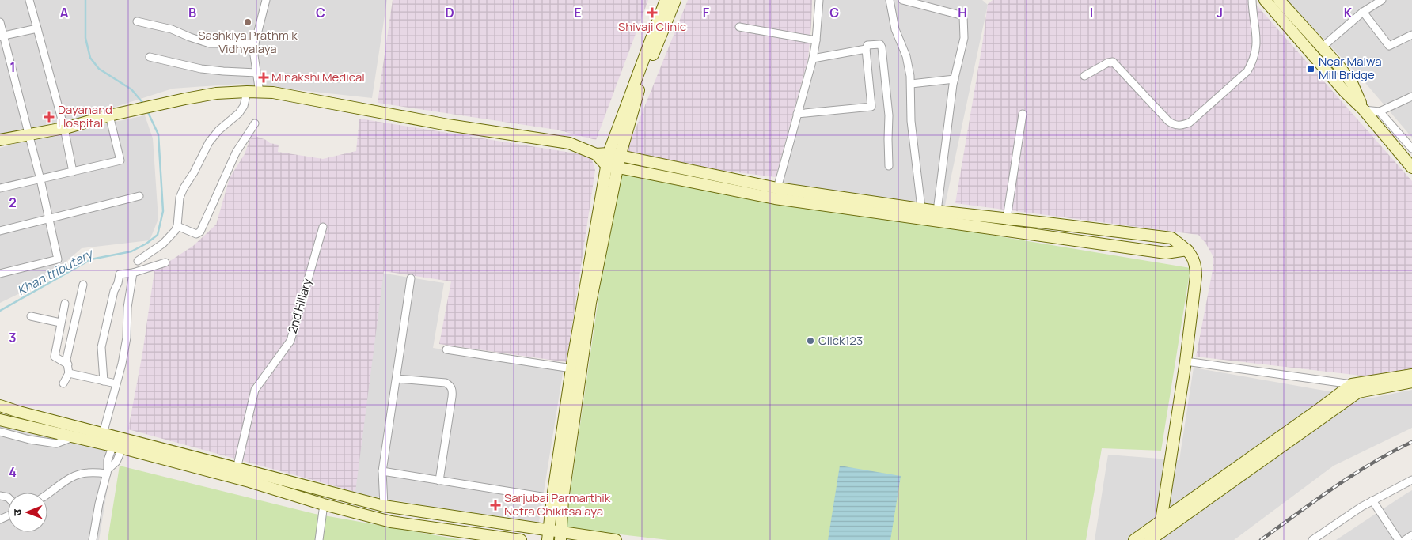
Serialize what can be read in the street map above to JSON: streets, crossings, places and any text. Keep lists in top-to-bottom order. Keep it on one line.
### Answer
{"streets":{"street":["2nd Hillary"]},"water":["Khan tributary"],"places":{"health":["Shivaji Clinic","Minakshi Medical","Dayanand Hospital","Sarjubai Parmarthik Netra Chikitsalaya"],"other":["Sashkiya Prathmik Vidhyalaya","Click123"],"transit":["Near Malwa Mill Bridge"]},"north":"left","grid":{"columns":["A","B","C","D","E","F","G","H","I","J","K"],"rows":["1","2","3","4"]}}
